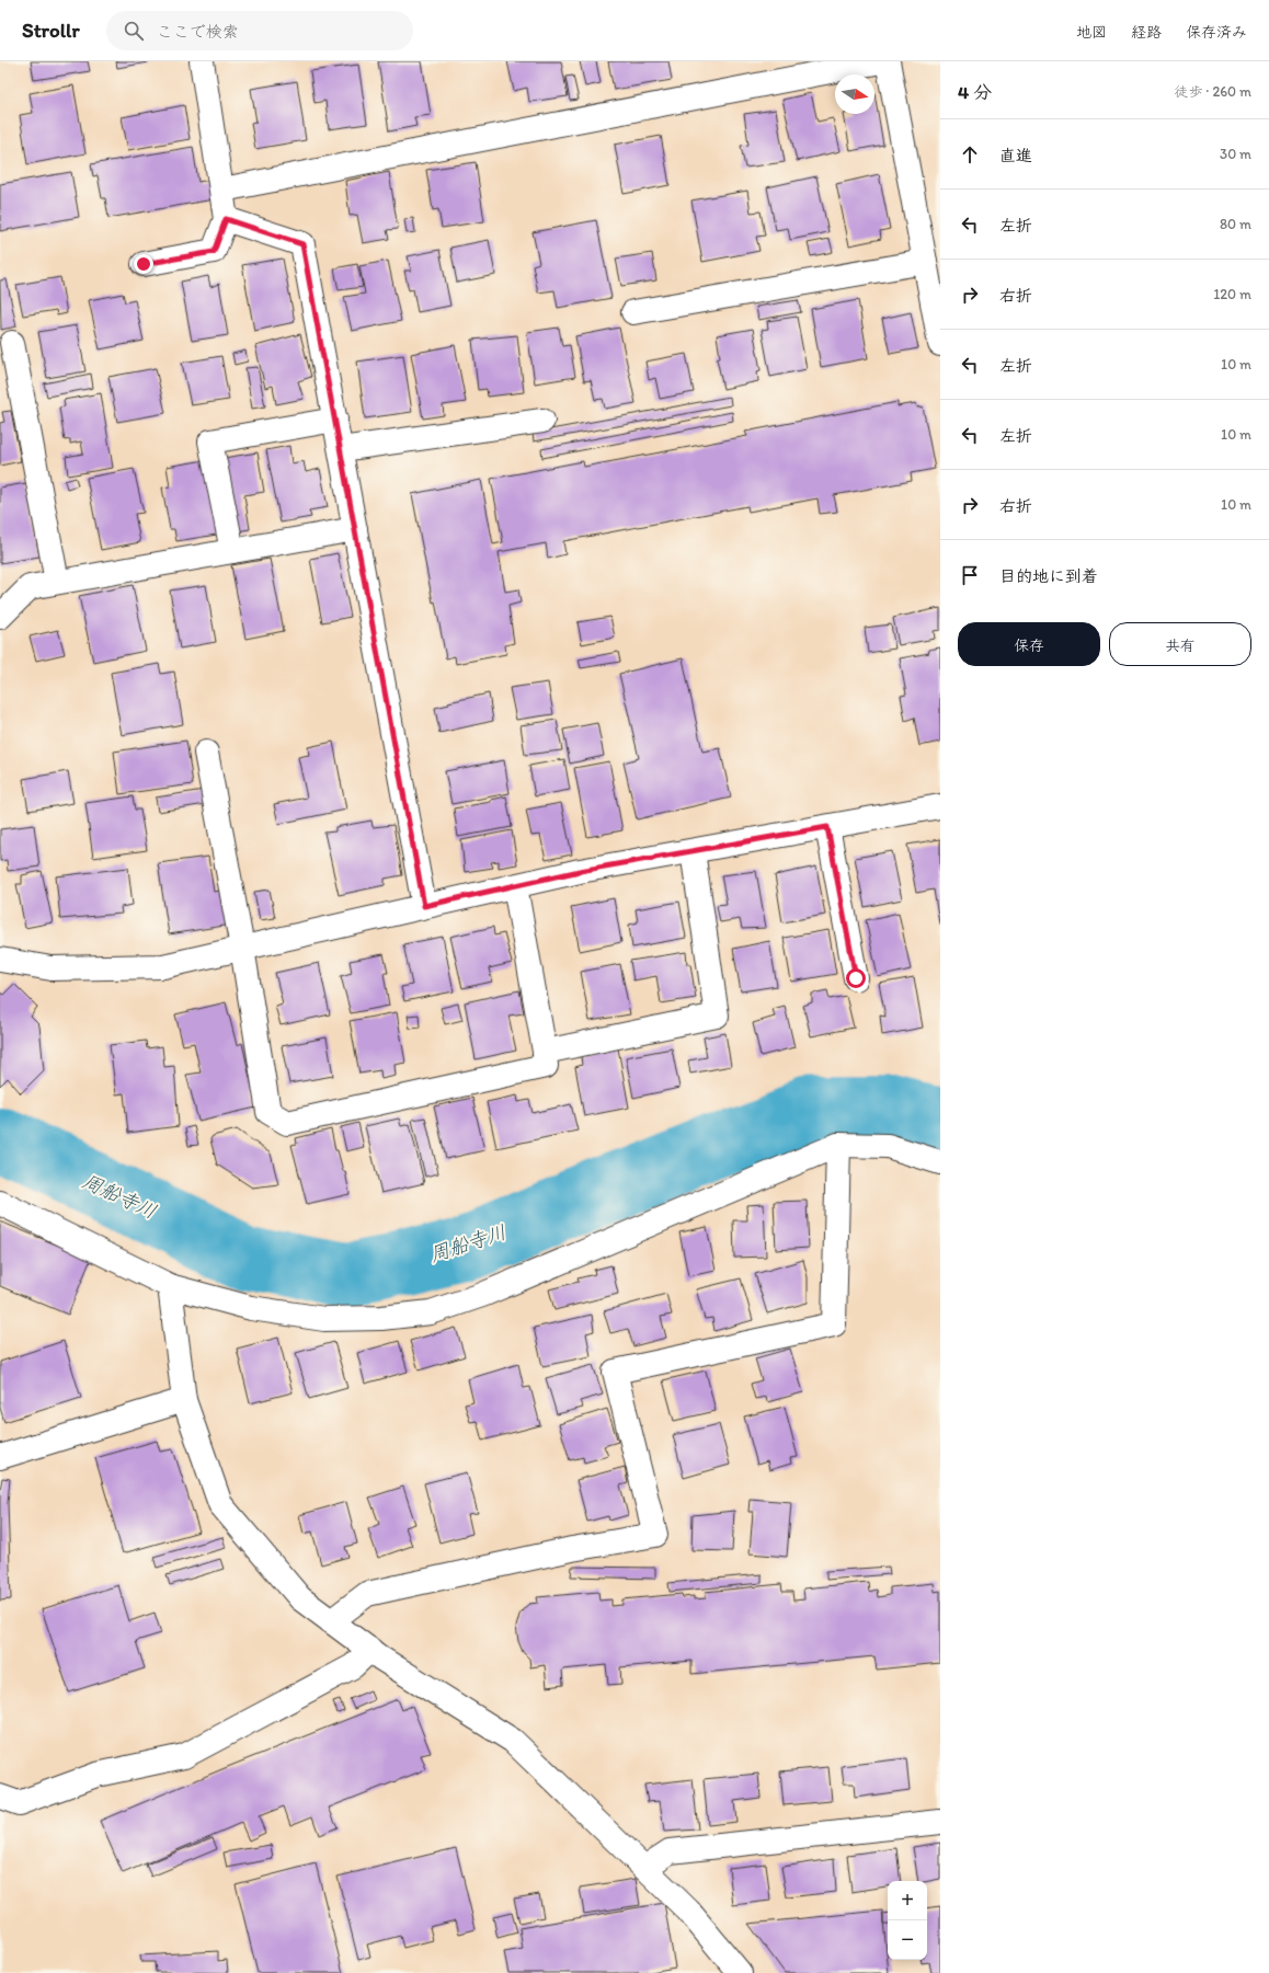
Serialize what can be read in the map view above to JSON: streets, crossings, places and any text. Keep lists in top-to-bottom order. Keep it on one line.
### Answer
{"water":["周船寺川"],"north":"right","page":{"header":"Strollr","search":"ここで検索","nav":["地図","経路","保存済み"],"heading":["4 分","徒歩 · 260 m"],"list":[["直進","30 m"],["左折","80 m"],["右折","120 m"],["左折","10 m"],["左折","10 m"],["右折","10 m"],"目的地に到着"],"buttons":["保存","共有"],"map_buttons":["+","−"]}}
